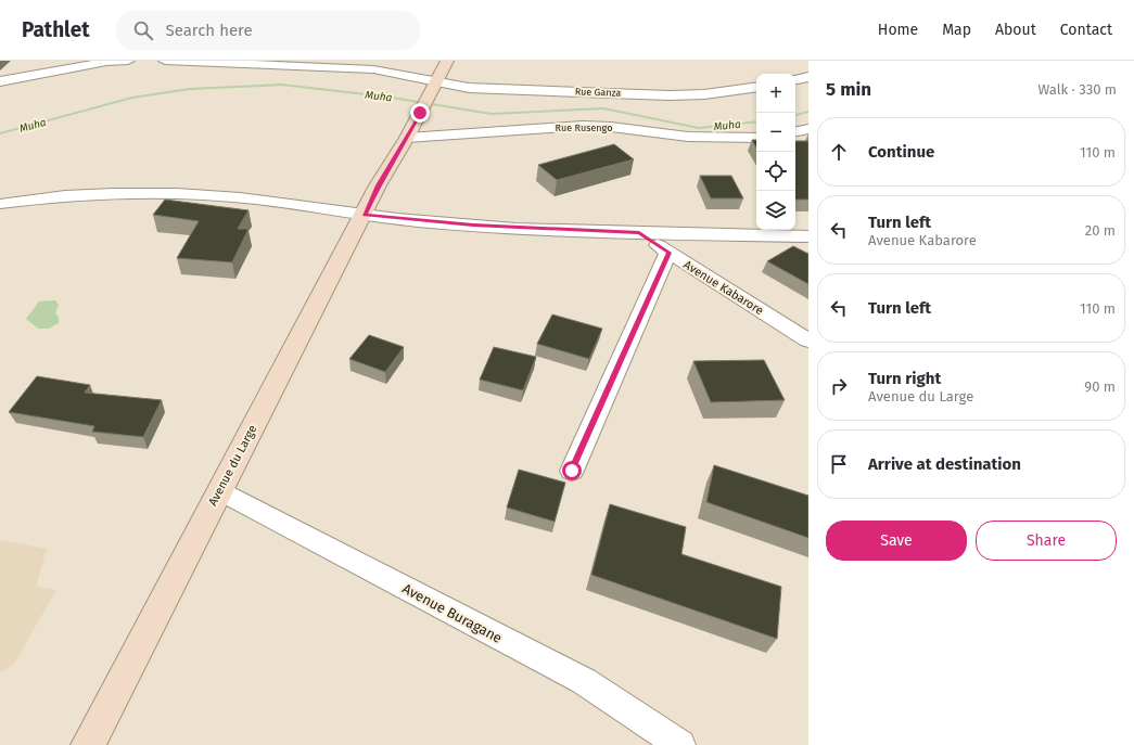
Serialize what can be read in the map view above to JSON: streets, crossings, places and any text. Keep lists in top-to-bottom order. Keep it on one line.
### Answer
{"streets":{"main road":["Avenue du Large"],"street":["Rue Ganza","Rue Rusengo","Avenue Kabarore","Avenue Buragane"]},"crossings":[["Rue Ganza","Avenue du Large"],["Rue Rusengo","Avenue du Large"],["Avenue du Large","Avenue Buragane"]],"water":["Muha"],"page":{"header":"Pathlet","search":"Search here","nav":["Home","Map","About","Contact"],"heading":["5 min","Walk · 330 m"],"map_buttons":["+","−"],"list":[["Continue","110 m"],["Turn left","Avenue Kabarore","20 m"],["Turn left","110 m"],["Turn right","Avenue du Large","90 m"],"Arrive at destination"],"buttons":["Save","Share"]}}
